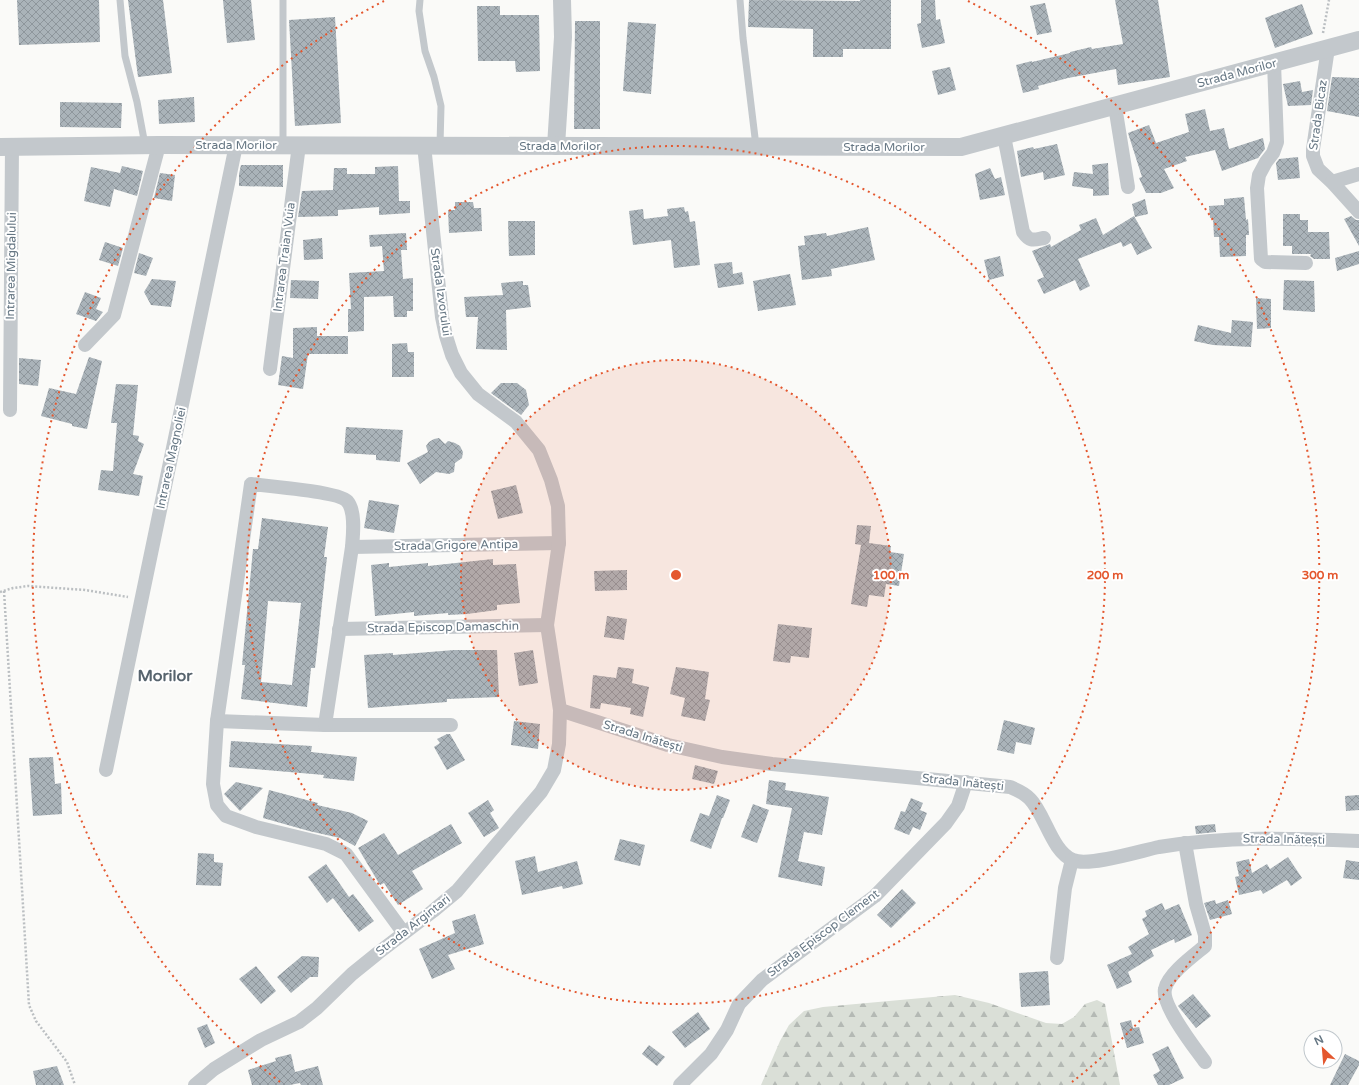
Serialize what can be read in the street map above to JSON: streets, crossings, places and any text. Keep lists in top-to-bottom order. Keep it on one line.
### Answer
{"streets":{"street":["Strada Morilor","Strada Bicaz","Intrarea Traian Vuia","Intrarea Migdalului","Strada Izvorului","Intrarea Magnoliei","Strada Grigore Antipa","Strada Episcop Damaschin","Strada Inătești","Strada Argintari","Strada Episcop Clement"]},"crossings":[["Strada Morilor","Strada Bicaz"],["Strada Morilor","Intrarea Traian Vuia"],["Strada Morilor","Intrarea Migdalului"],["Strada Morilor","Strada Izvorului"],["Strada Morilor","Intrarea Magnoliei"],["Strada Izvorului","Strada Grigore Antipa"],["Strada Izvorului","Strada Episcop Damaschin"],["Strada Izvorului","Strada Inătești"],["Strada Izvorului","Strada Argintari"],["Strada Inătești","Strada Argintari"],["Strada Inătești","Strada Episcop Clement"]],"districts":["Morilor"],"north":"top left","rings":["100 m","200 m","300 m"]}
